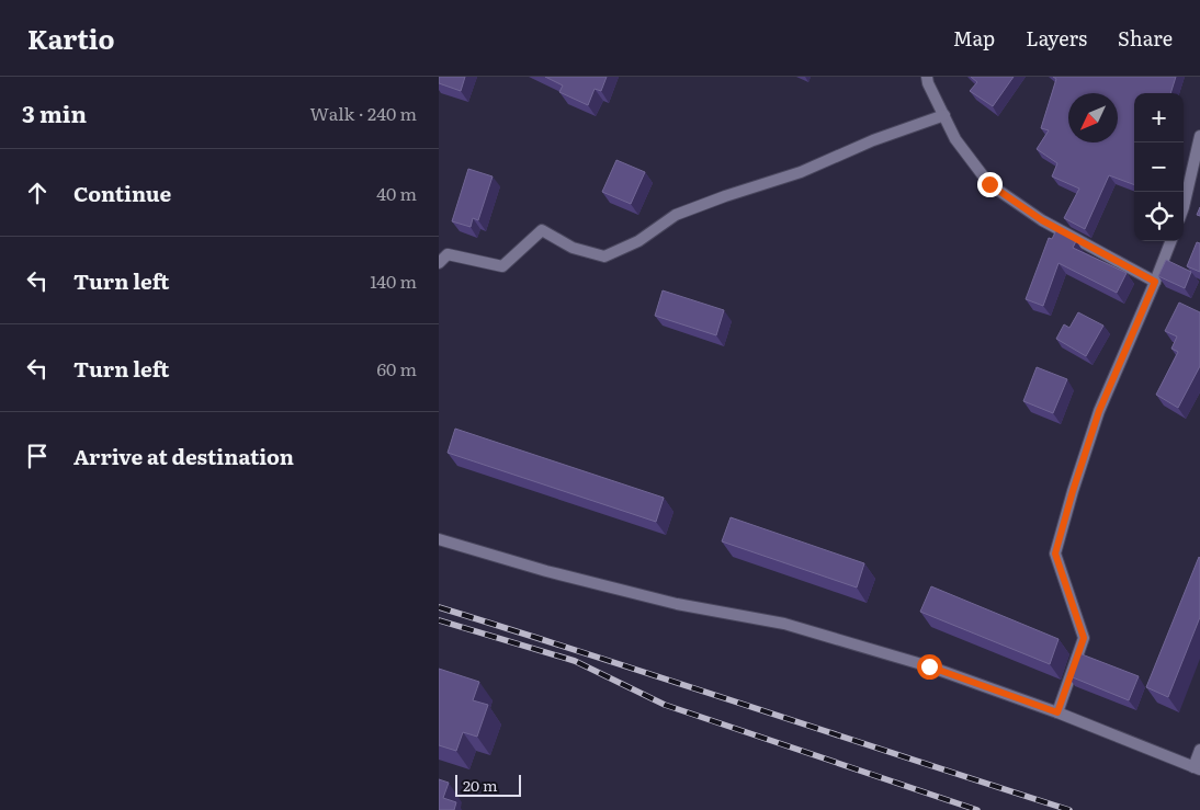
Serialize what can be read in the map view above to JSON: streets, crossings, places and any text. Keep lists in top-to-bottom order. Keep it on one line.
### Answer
{"scale_bar":"20 m","north":"bottom left","page":{"header":"Kartio","nav":["Map","Layers","Share"],"heading":["3 min","Walk · 240 m"],"map_buttons":["+","−"],"list":[["Continue","40 m"],["Turn left","140 m"],["Turn left","60 m"],"Arrive at destination"],"scale":"20 m"}}
